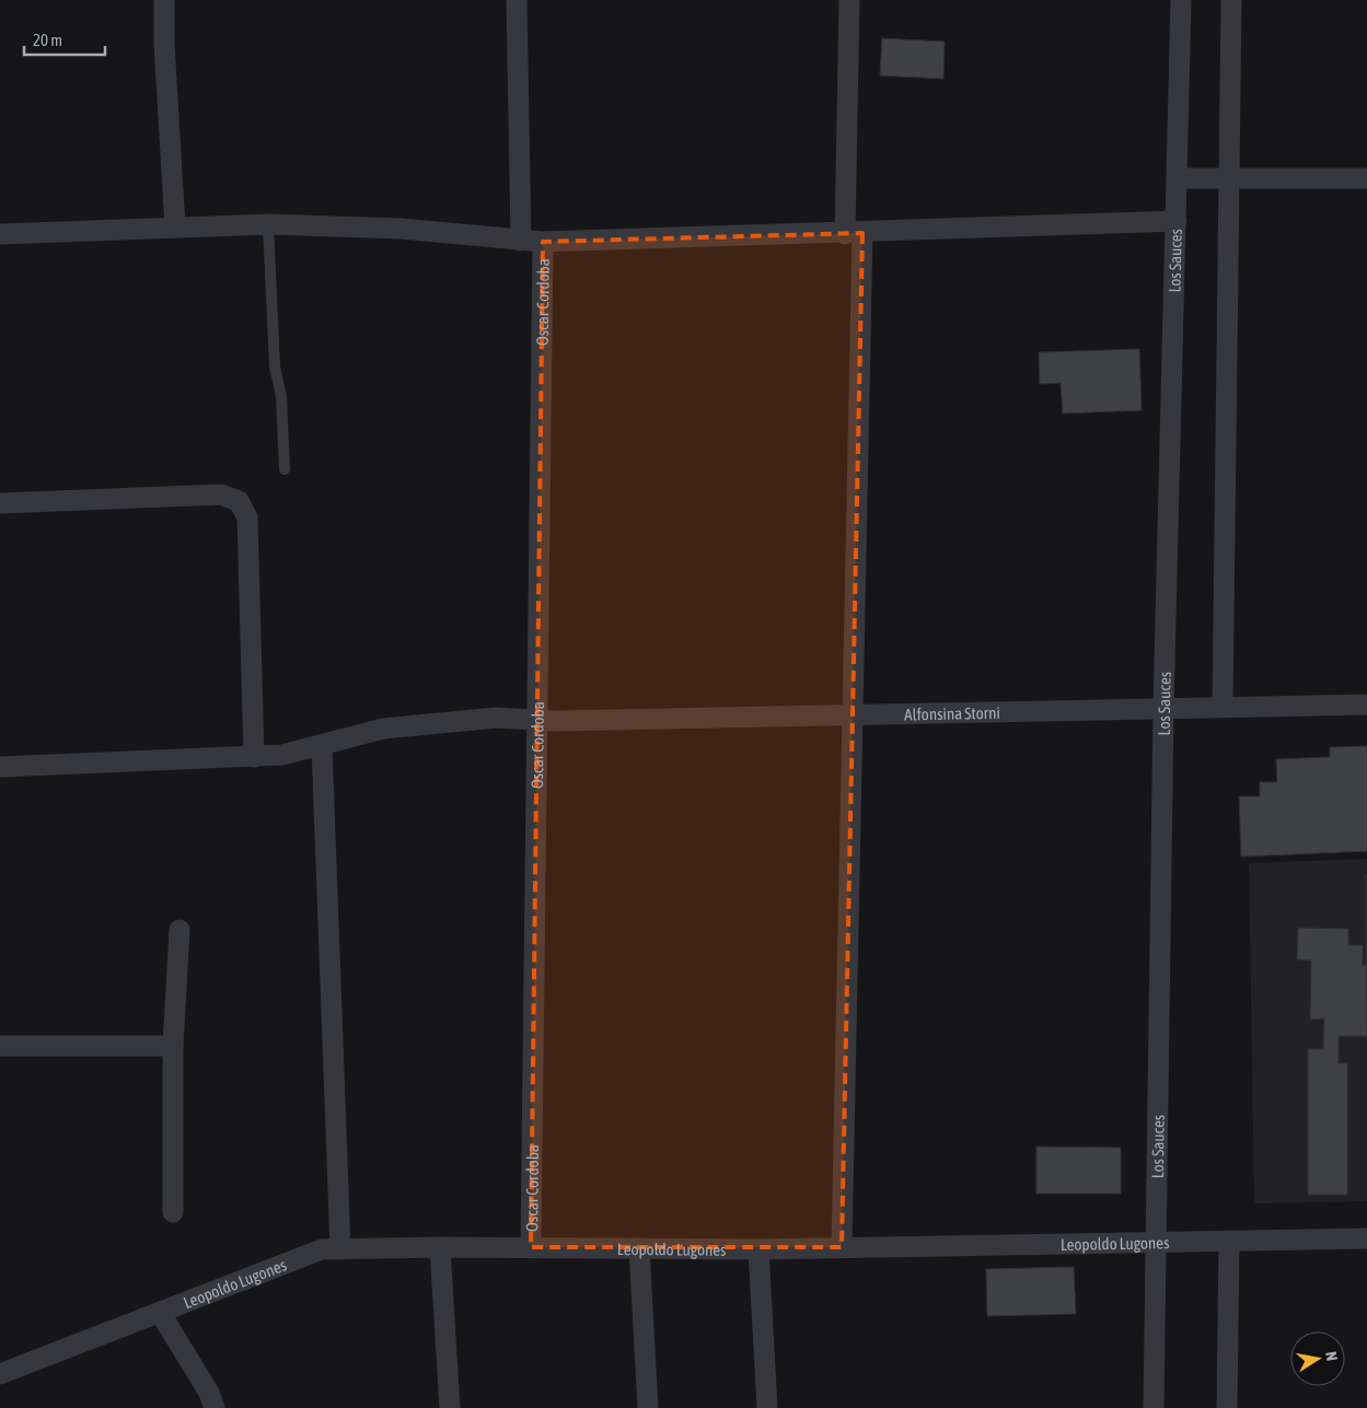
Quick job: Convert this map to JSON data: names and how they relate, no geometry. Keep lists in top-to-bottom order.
{
  "streets": {
    "street": [
      "Los Sauces",
      "Oscar Cordoba",
      "Alfonsina Storni",
      "Leopoldo Lugones"
    ]
  },
  "crossings": [
    ["Los Sauces", "Alfonsina Storni"],
    ["Los Sauces", "Leopoldo Lugones"],
    ["Oscar Cordoba", "Alfonsina Storni"],
    ["Oscar Cordoba", "Leopoldo Lugones"]
  ],
  "scale_bar": "20 m",
  "north": "right"
}
